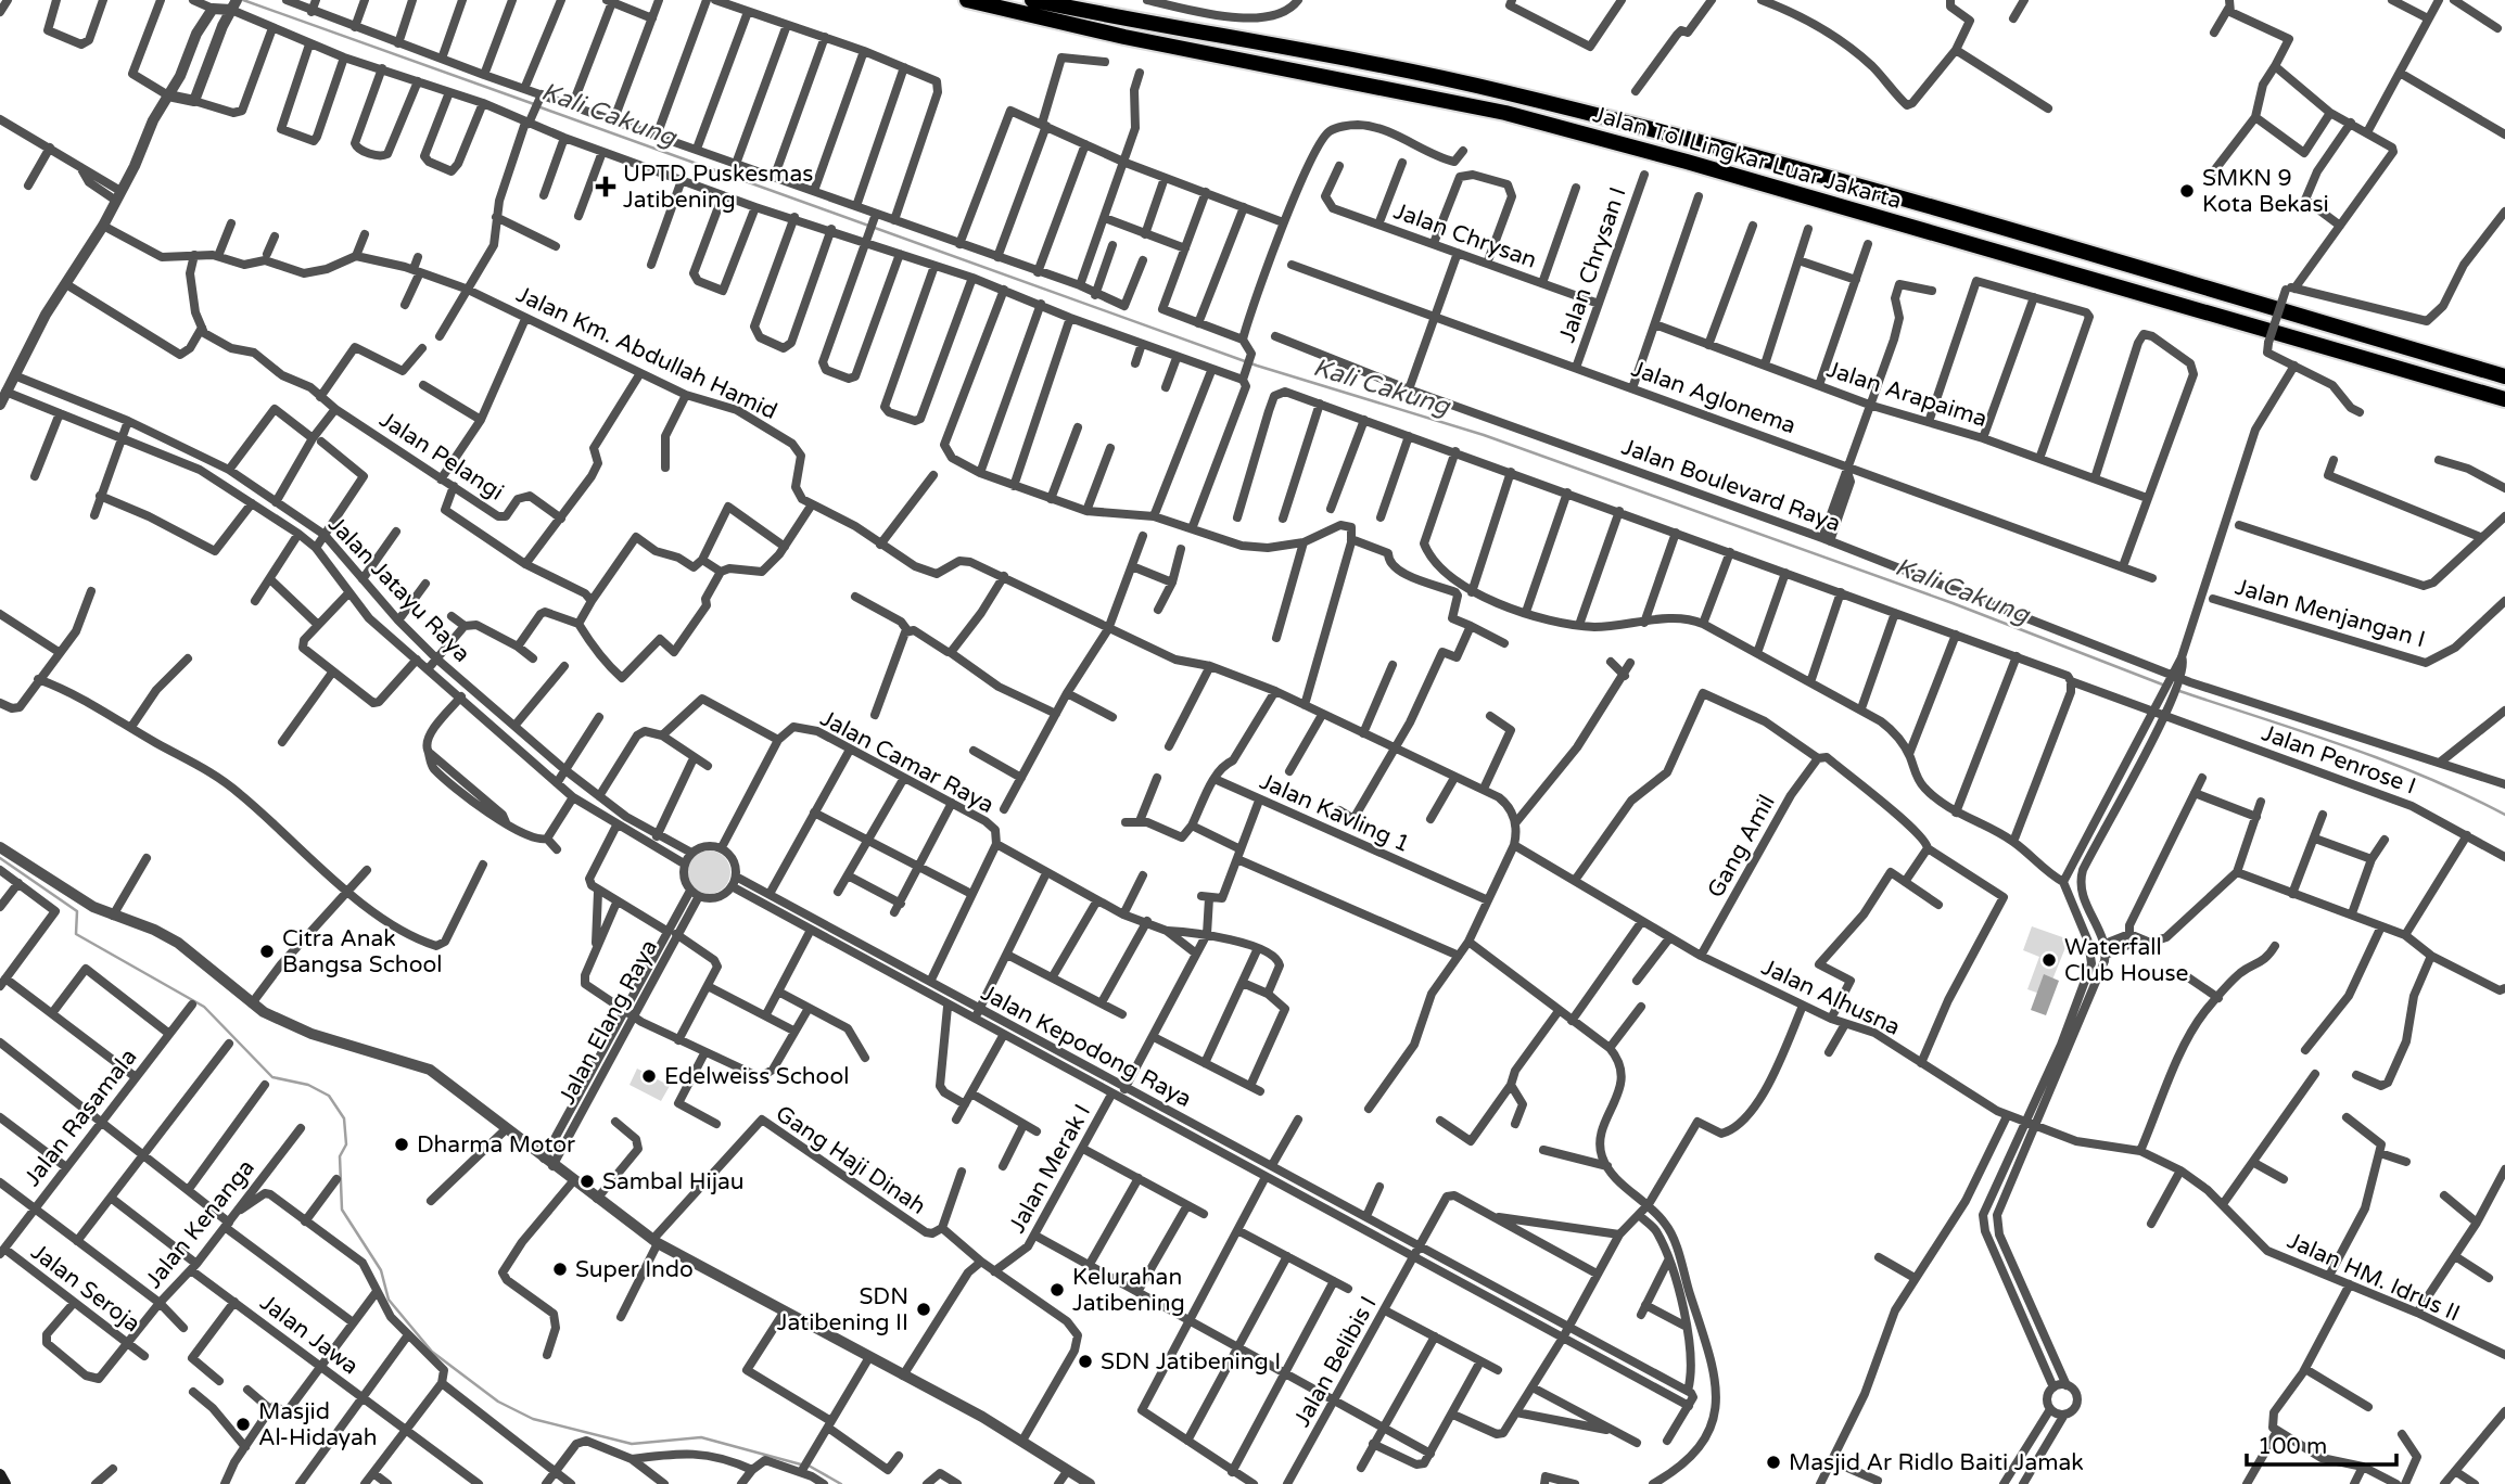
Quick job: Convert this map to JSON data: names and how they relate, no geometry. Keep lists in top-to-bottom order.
{
  "streets": {
    "highway": ["Jalan Tol Lingkar Luar Jakarta"],
    "street": [
      "Jalan Chrysan",
      "Jalan Chrysan I",
      "Jalan Km. Abdullah Hamid",
      "Jalan Arapaima",
      "Jalan Aglonema",
      "Jalan Pelangi",
      "Jalan Boulevard Raya",
      "Jalan Jatayu Raya",
      "Jalan Menjangan I",
      "Jalan Penrose I",
      "Jalan Camar Raya",
      "Jalan Kavling 1",
      "Gang Amil",
      "Jalan Alhusna",
      "Jalan Elang Raya",
      "Jalan Kepodong Raya",
      "Jalan Rasamala",
      "Gang Haji Dinah",
      "Jalan Merak I",
      "Jalan Kenanga",
      "Jalan HM. Idrus II",
      "Jalan Seroja",
      "Jalan Jawa",
      "Jalan Belibis I"
    ]
  },
  "crossings": [
    ["Jalan Chrysan", "Jalan Chrysan I"],
    ["Jalan Chrysan I", "Jalan Aglonema"],
    ["Jalan Jatayu Raya", "Jalan Elang Raya"],
    ["Jalan Jatayu Raya", "Jalan Kepodong Raya"],
    ["Gang Amil", "Jalan Alhusna"],
    ["Jalan Alhusna", "Jalan HM. Idrus II"],
    ["Jalan Elang Raya", "Jalan Kepodong Raya"],
    ["Jalan Kepodong Raya", "Jalan Merak I"],
    ["Jalan Kepodong Raya", "Jalan Belibis I"],
    ["Jalan Rasamala", "Jalan Seroja"],
    ["Jalan Kenanga", "Jalan Seroja"],
    ["Jalan Kenanga", "Jalan Jawa"]
  ],
  "water": ["Kali Cakung"],
  "places": {
    "health": ["UPTD Puskesmas Jatibening"],
    "other": [
      "SMKN 9 Kota Bekasi",
      "Citra Anak Bangsa School",
      "Waterfall Club House",
      "Edelweiss School",
      "Dharma Motor",
      "Sambal Hijau",
      "Super Indo",
      "Kelurahan Jatibening",
      "SDN Jatibening II",
      "SDN Jatibening I",
      "Masjid Al-Hidayah",
      "Masjid Ar Ridlo Baiti Jamak"
    ]
  },
  "scale_bar": "100 m"
}
